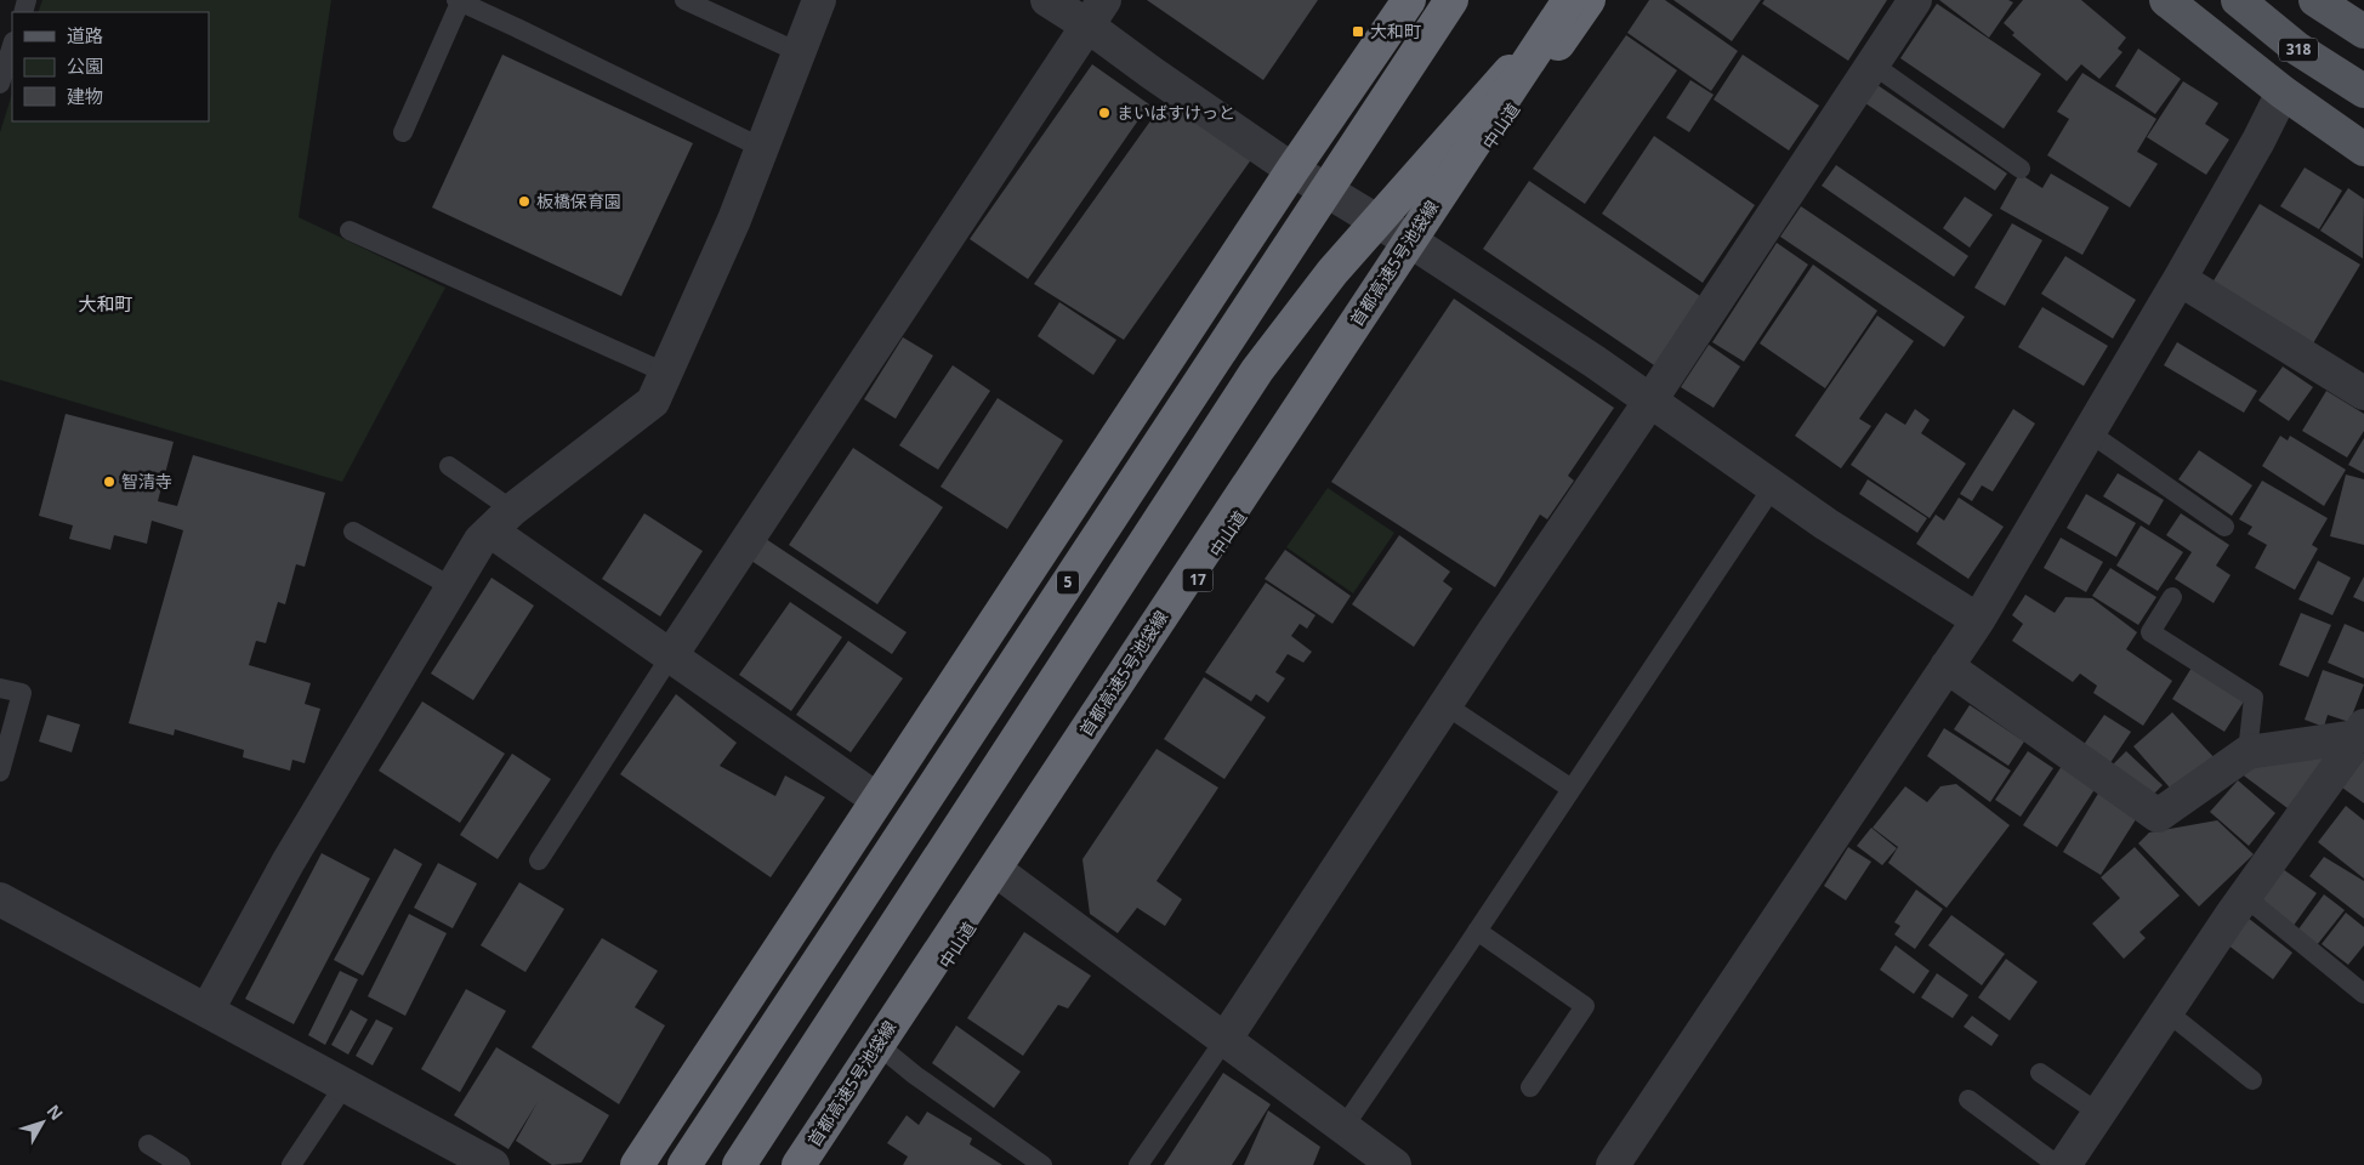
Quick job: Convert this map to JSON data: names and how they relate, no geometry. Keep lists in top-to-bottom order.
{
  "streets": {
    "highway": [
      "中山道",
      "首都高速5号池袋線",
      "17",
      "5"
    ],
    "main road": ["318"]
  },
  "districts": ["大和町"],
  "places": {
    "transit": ["大和町"],
    "other": ["まいばすけっと", "板橋保育園", "智清寺"]
  },
  "legend": ["道路", "公園", "建物"],
  "north": "top right"
}
